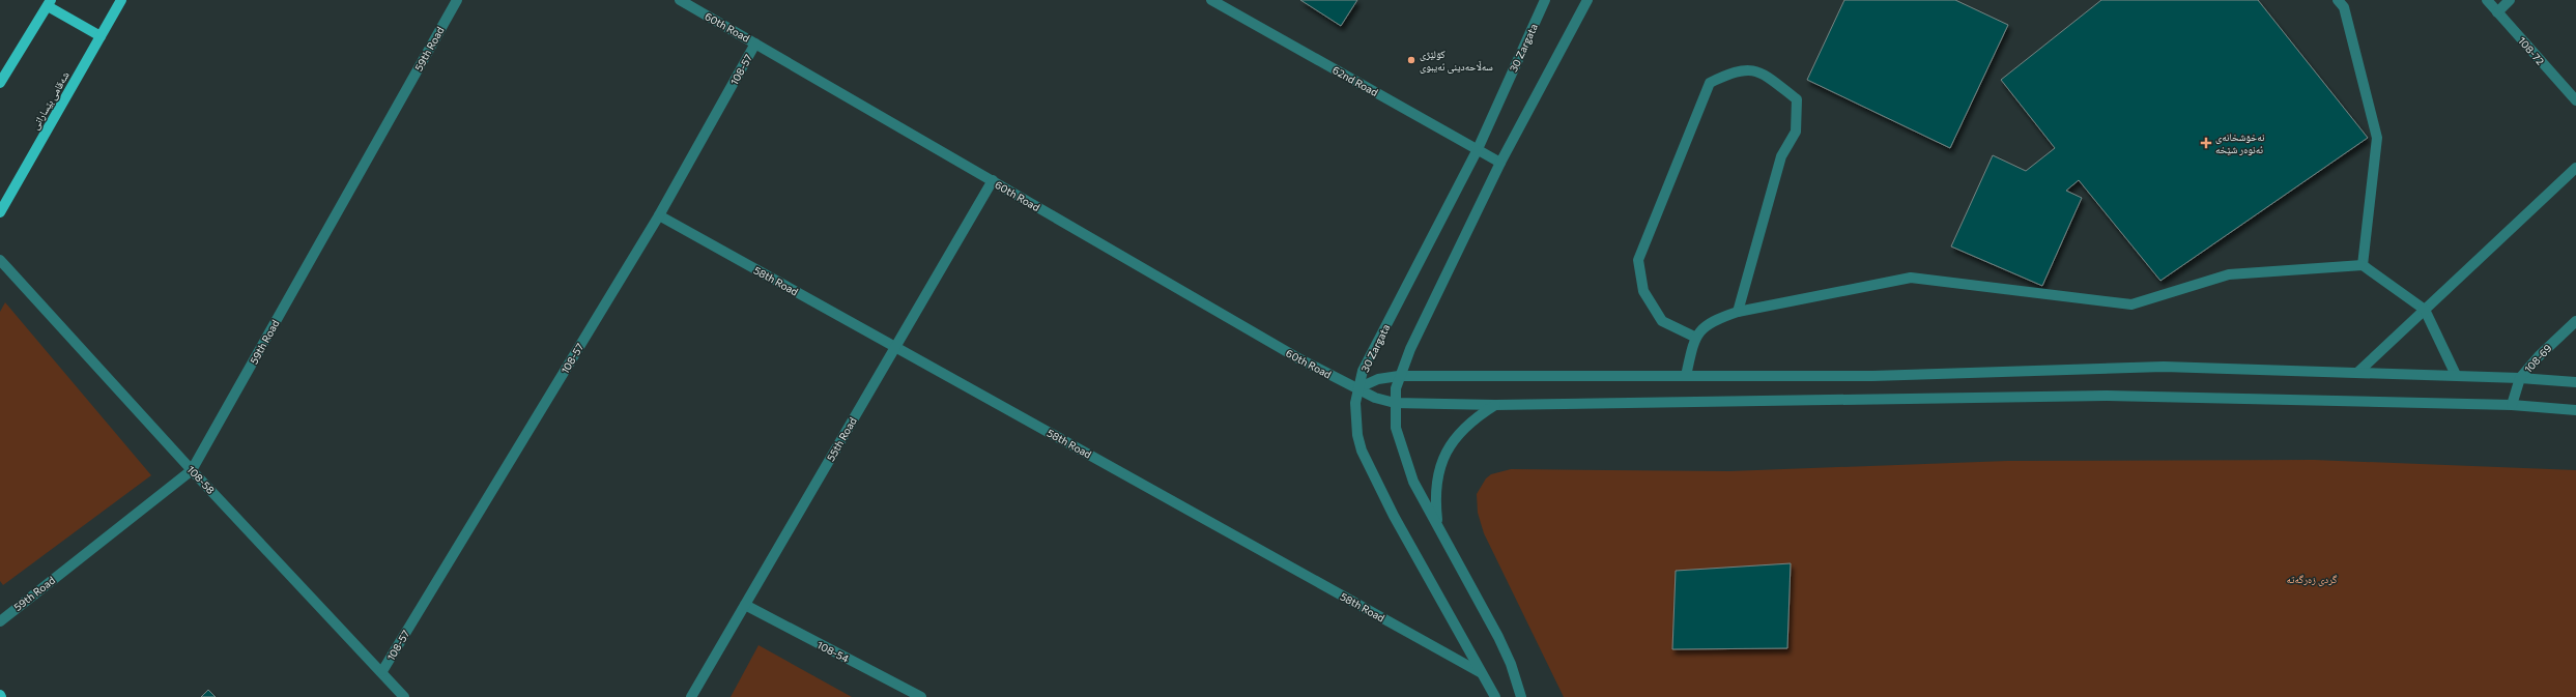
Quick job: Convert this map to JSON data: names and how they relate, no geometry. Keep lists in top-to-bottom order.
{
  "streets": {
    "main road": ["شەقامی بێسارانی"],
    "street": [
      "60th Road",
      "30 Zargata",
      "59th Road",
      "108-72",
      "108-57",
      "62nd Road",
      "58th Road",
      "108-69",
      "55th Road",
      "108-58",
      "108-54"
    ]
  },
  "crossings": [
    ["60th Road", "30 Zargata"],
    ["60th Road", "108-57"],
    ["60th Road", "108-69"],
    ["60th Road", "55th Road"],
    ["30 Zargata", "62nd Road"],
    ["30 Zargata", "58th Road"],
    ["59th Road", "108-58"],
    ["108-57", "58th Road"],
    ["108-57", "108-58"],
    ["58th Road", "55th Road"],
    ["55th Road", "108-54"]
  ],
  "parks": ["گردی زەرگەتە"],
  "places": {
    "other": ["کۆلێژی سەڵاحەدینی ئەیبوی"],
    "health": ["نەخۆشخانەی ئەنوەر شێخە"]
  }
}
